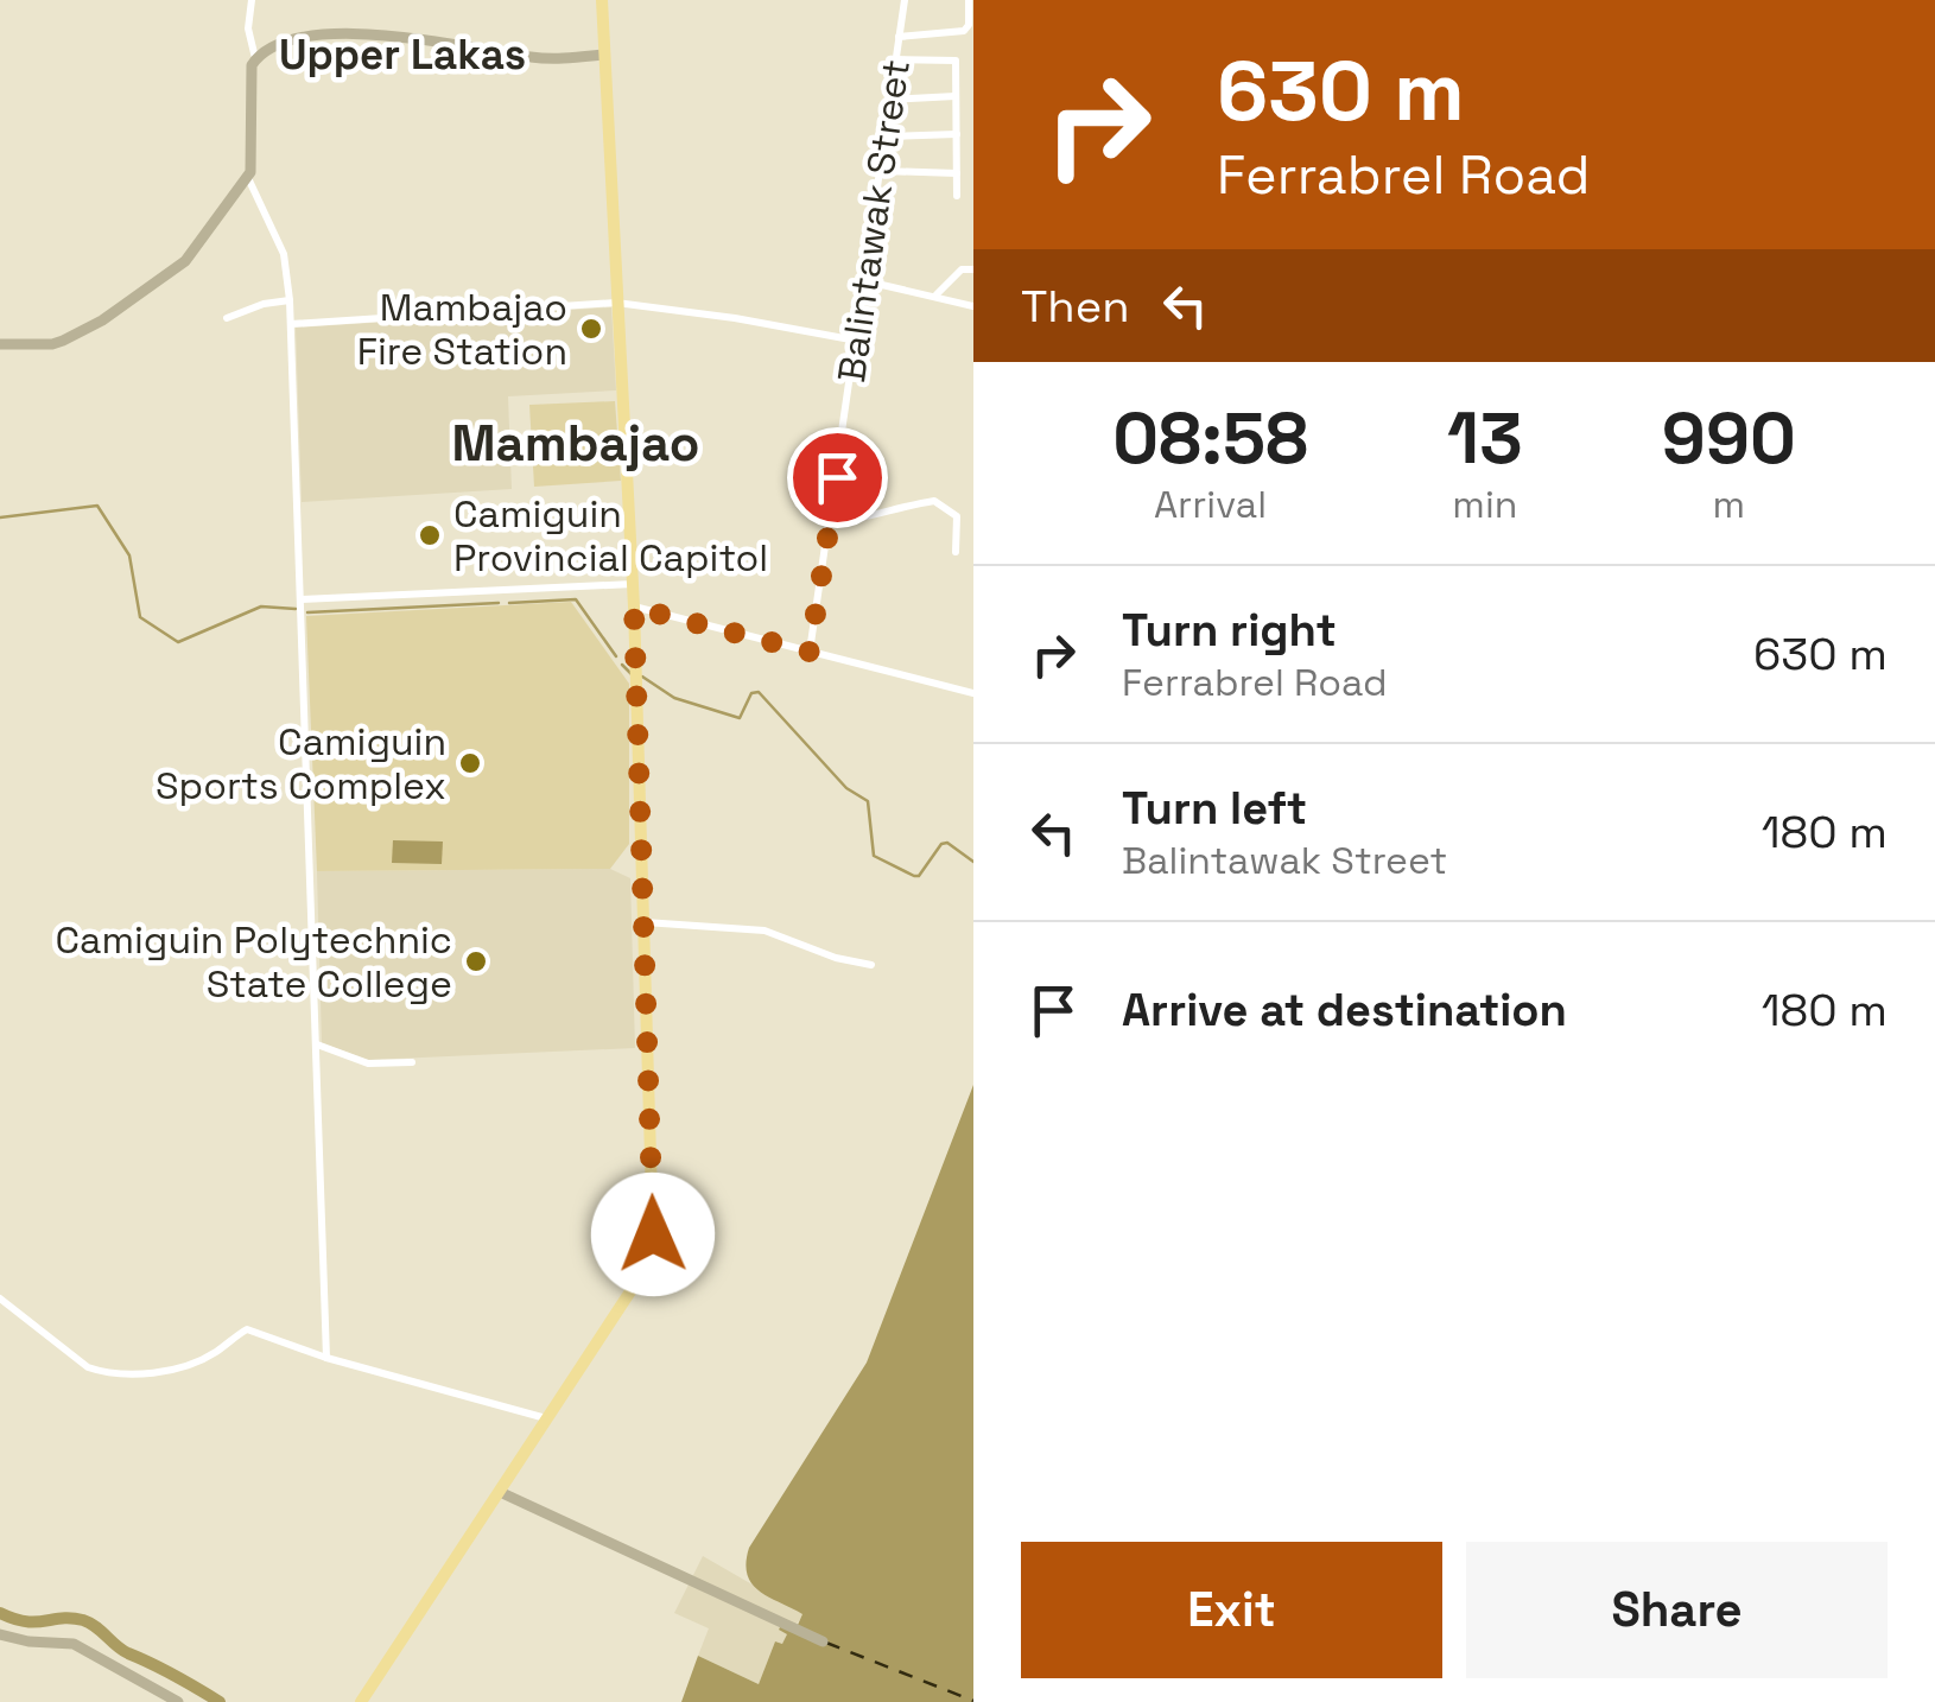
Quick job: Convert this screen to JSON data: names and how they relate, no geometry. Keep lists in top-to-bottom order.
{
  "streets": {
    "street": ["Balintawak Street"]
  },
  "districts": ["Upper Lakas", "Mambajao"],
  "places": [
    "Mambajao Fire Station",
    "Camiguin Provincial Capitol",
    "Camiguin Sports Complex",
    "Camiguin Polytechnic State College"
  ],
  "page": {
    "turn": ["630 m", "Ferrabrel Road"],
    "then": "Then",
    "eta": [
      "08:58",
      "Arrival",
      "13",
      "min",
      "990",
      "m"
    ],
    "list": [
      {
        "name": "Turn right",
        "note": "Ferrabrel Road",
        "value": "630 m"
      },
      {
        "name": "Turn left",
        "note": "Balintawak Street",
        "value": "180 m"
      },
      {
        "name": "Arrive at destination",
        "value": "180 m"
      }
    ],
    "buttons": ["Exit", "Share"]
  }
}
